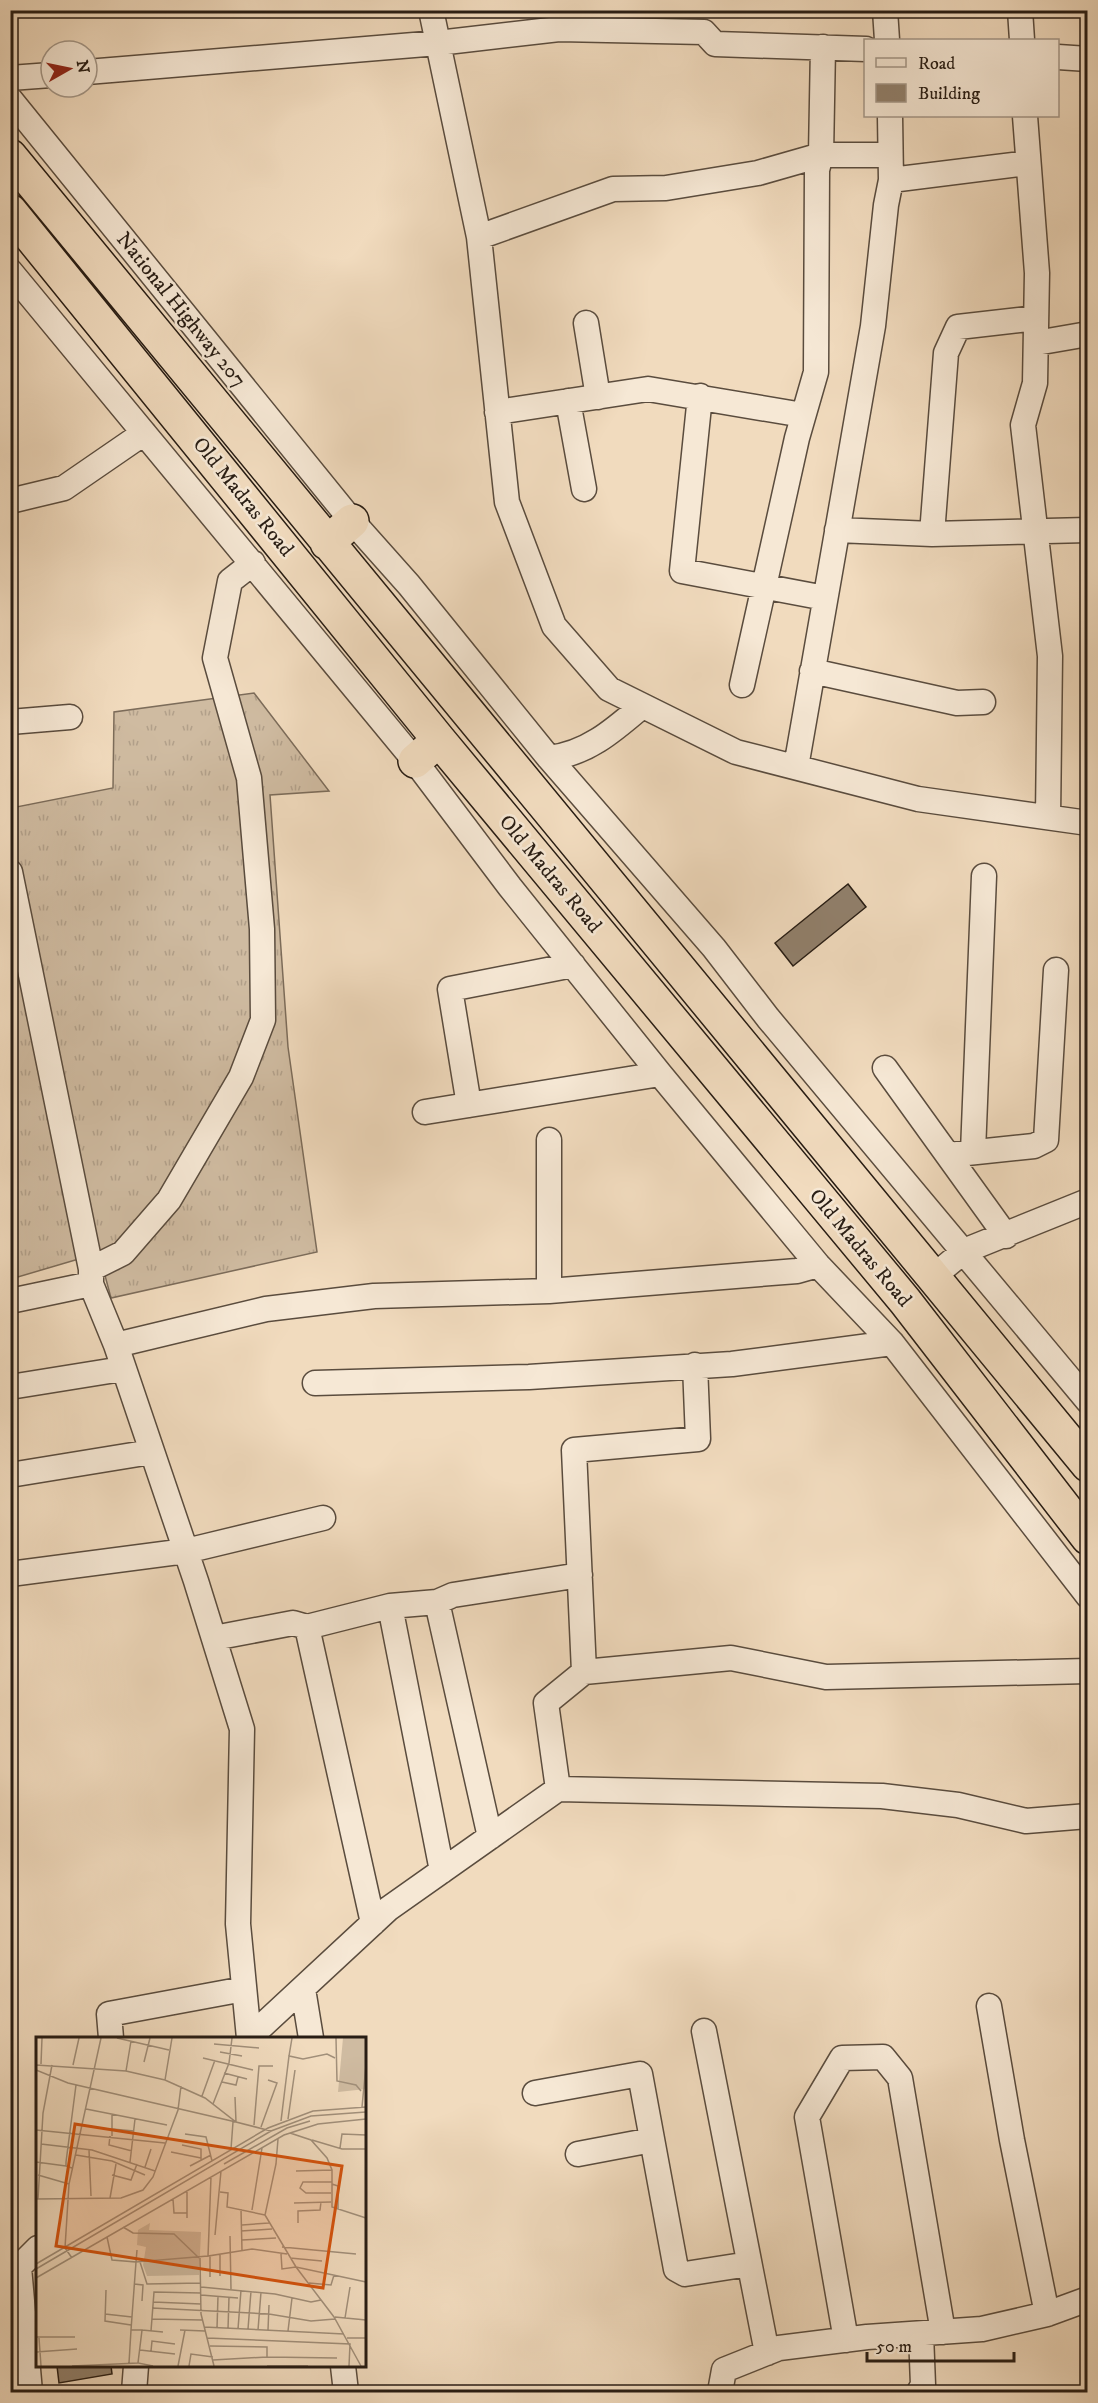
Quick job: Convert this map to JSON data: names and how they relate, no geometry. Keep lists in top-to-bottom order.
{
  "streets": {
    "highway": ["Old Madras Road"],
    "street": ["National Highway 207"]
  },
  "legend": ["Road", "Building"],
  "scale_bar": "50 m",
  "north": "right"
}
